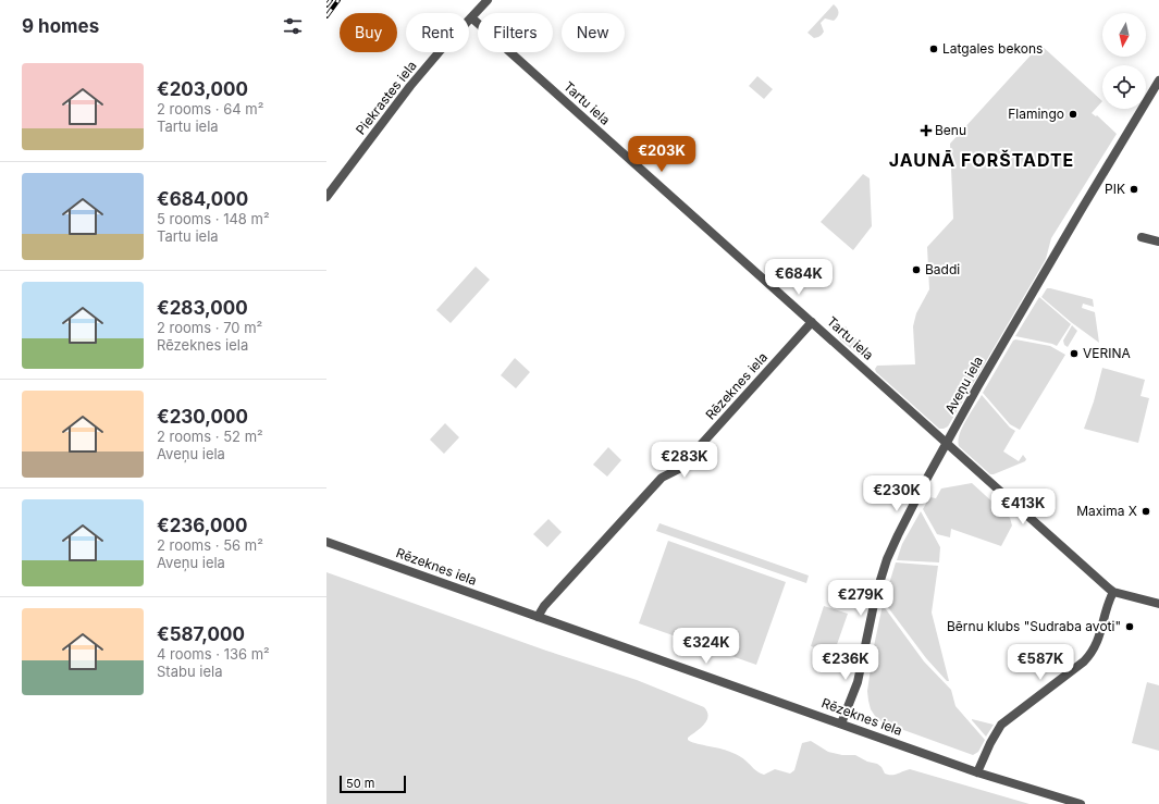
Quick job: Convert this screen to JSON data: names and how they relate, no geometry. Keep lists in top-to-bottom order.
{
  "streets": {
    "street": [
      "Piekrastes iela",
      "Tartu iela",
      "Aveņu iela",
      "Rēzeknes iela"
    ]
  },
  "crossings": [
    ["Piekrastes iela", "Tartu iela"],
    ["Tartu iela", "Aveņu iela"],
    ["Tartu iela", "Rēzeknes iela"],
    ["Aveņu iela", "Rēzeknes iela"]
  ],
  "districts": ["JAUNĀ FORŠTADTE"],
  "places": {
    "other": [
      "Latgales bekons",
      "Flamingo",
      "PIK",
      "Baddi",
      "VERINA",
      "Maxima X",
      "Bērnu klubs \"Sudraba avoti\""
    ],
    "health": ["Benu"]
  },
  "scale_bar": "50 m",
  "north": "bottom",
  "page": {
    "heading": "9 homes",
    "chip": [
      "Buy",
      "Rent",
      "Filters",
      "New"
    ],
    "list": [
      {
        "name": "€203,000",
        "note": "2 rooms · 64 m² · Tartu iela"
      },
      {
        "name": "€684,000",
        "note": "5 rooms · 148 m² · Tartu iela"
      },
      {
        "name": "€283,000",
        "note": "2 rooms · 70 m² · Rēzeknes iela"
      },
      {
        "name": "€230,000",
        "note": "2 rooms · 52 m² · Aveņu iela"
      },
      {
        "name": "€236,000",
        "note": "2 rooms · 56 m² · Aveņu iela"
      },
      {
        "name": "€587,000",
        "note": "4 rooms · 136 m² · Stabu iela"
      }
    ],
    "price": [
      "€203K",
      "€684K",
      "€283K",
      "€230K",
      "€413K",
      "€279K",
      "€324K",
      "€236K",
      "€587K"
    ],
    "scale": "50 m"
  }
}
